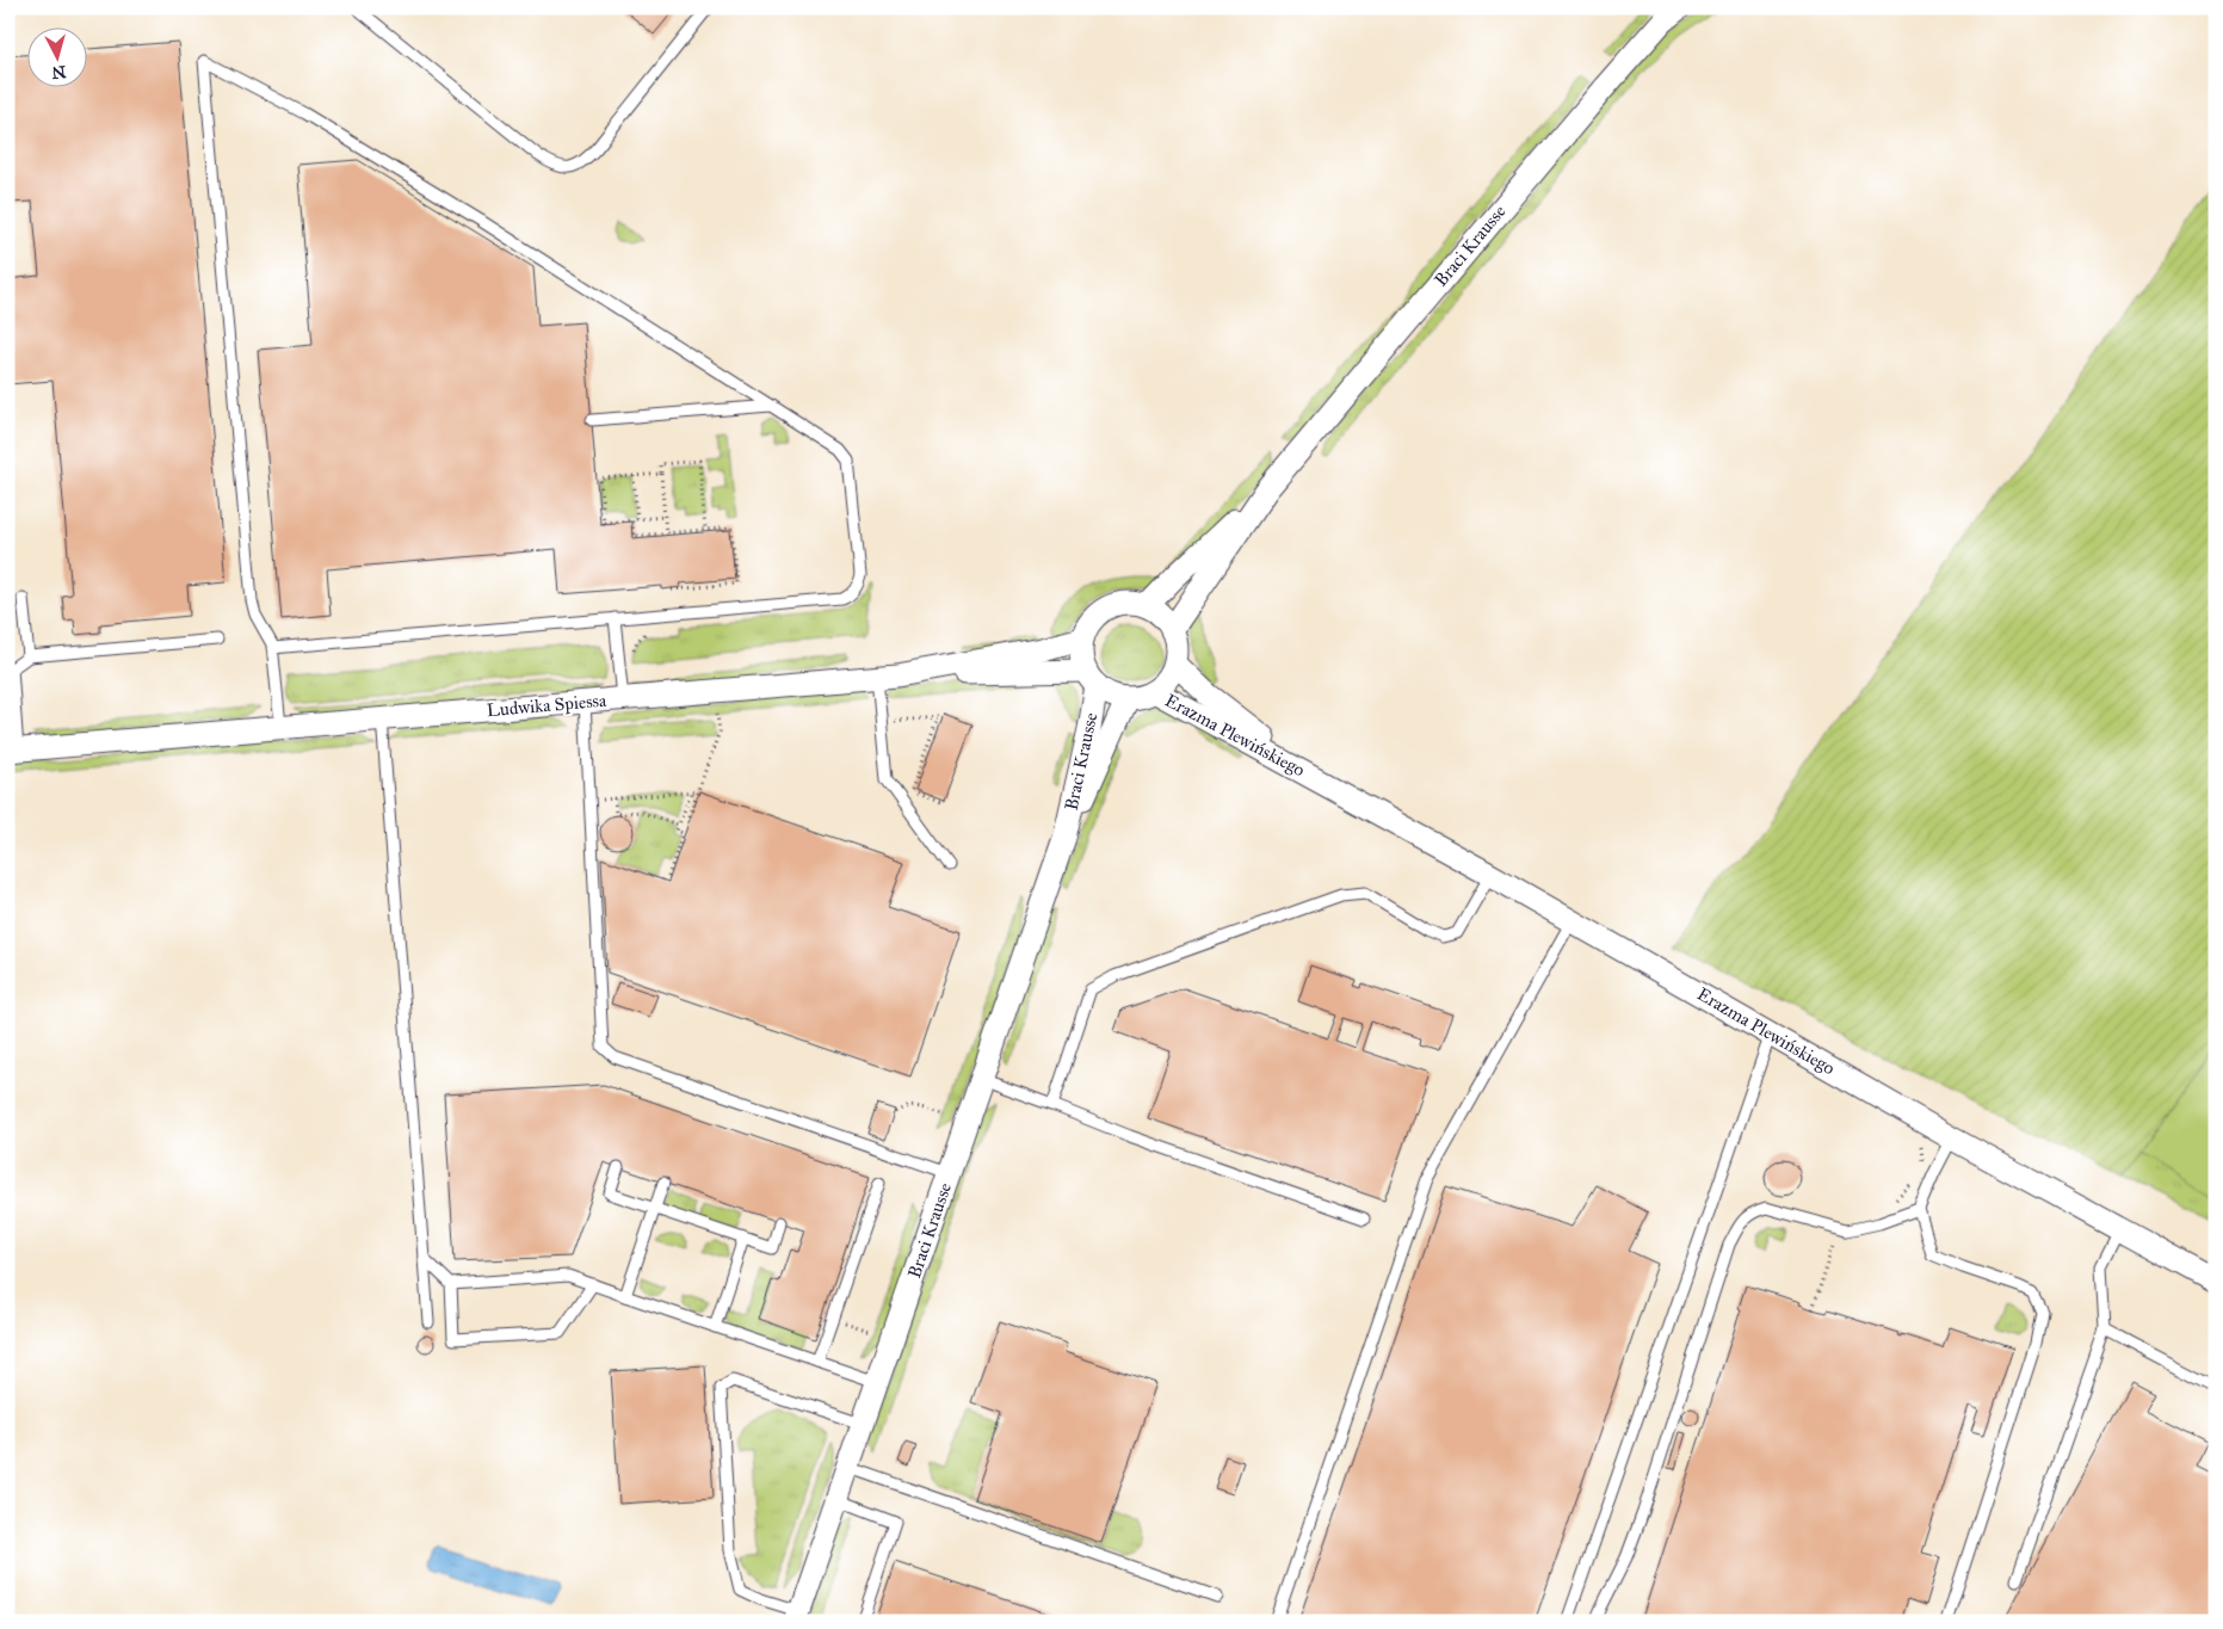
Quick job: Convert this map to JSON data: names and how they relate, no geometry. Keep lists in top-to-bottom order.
{
  "streets": {
    "street": ["Braci Krausse", "Ludwika Spiessa", "Erazma Plewińskiego"]
  },
  "crossings": [
    ["Braci Krausse", "Ludwika Spiessa"],
    ["Braci Krausse", "Erazma Plewińskiego"],
    ["Ludwika Spiessa", "Erazma Plewińskiego"]
  ],
  "north": "bottom"
}
